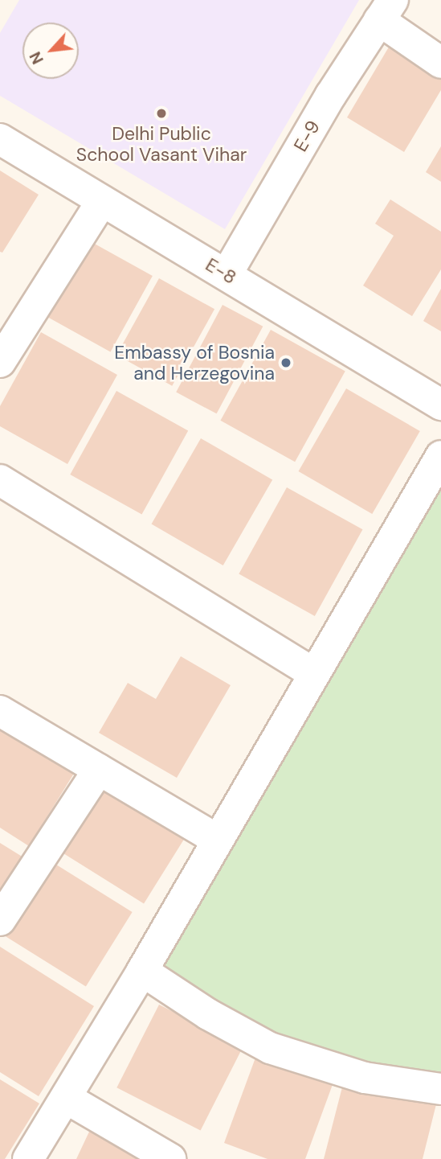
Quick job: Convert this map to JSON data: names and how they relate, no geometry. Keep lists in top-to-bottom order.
{
  "streets": {
    "street": ["E-9", "E-8"]
  },
  "crossings": [
    ["E-9", "E-8"]
  ],
  "places": ["Delhi Public School Vasant Vihar", "Embassy of Bosnia and Herzegovina"],
  "north": "bottom left"
}
